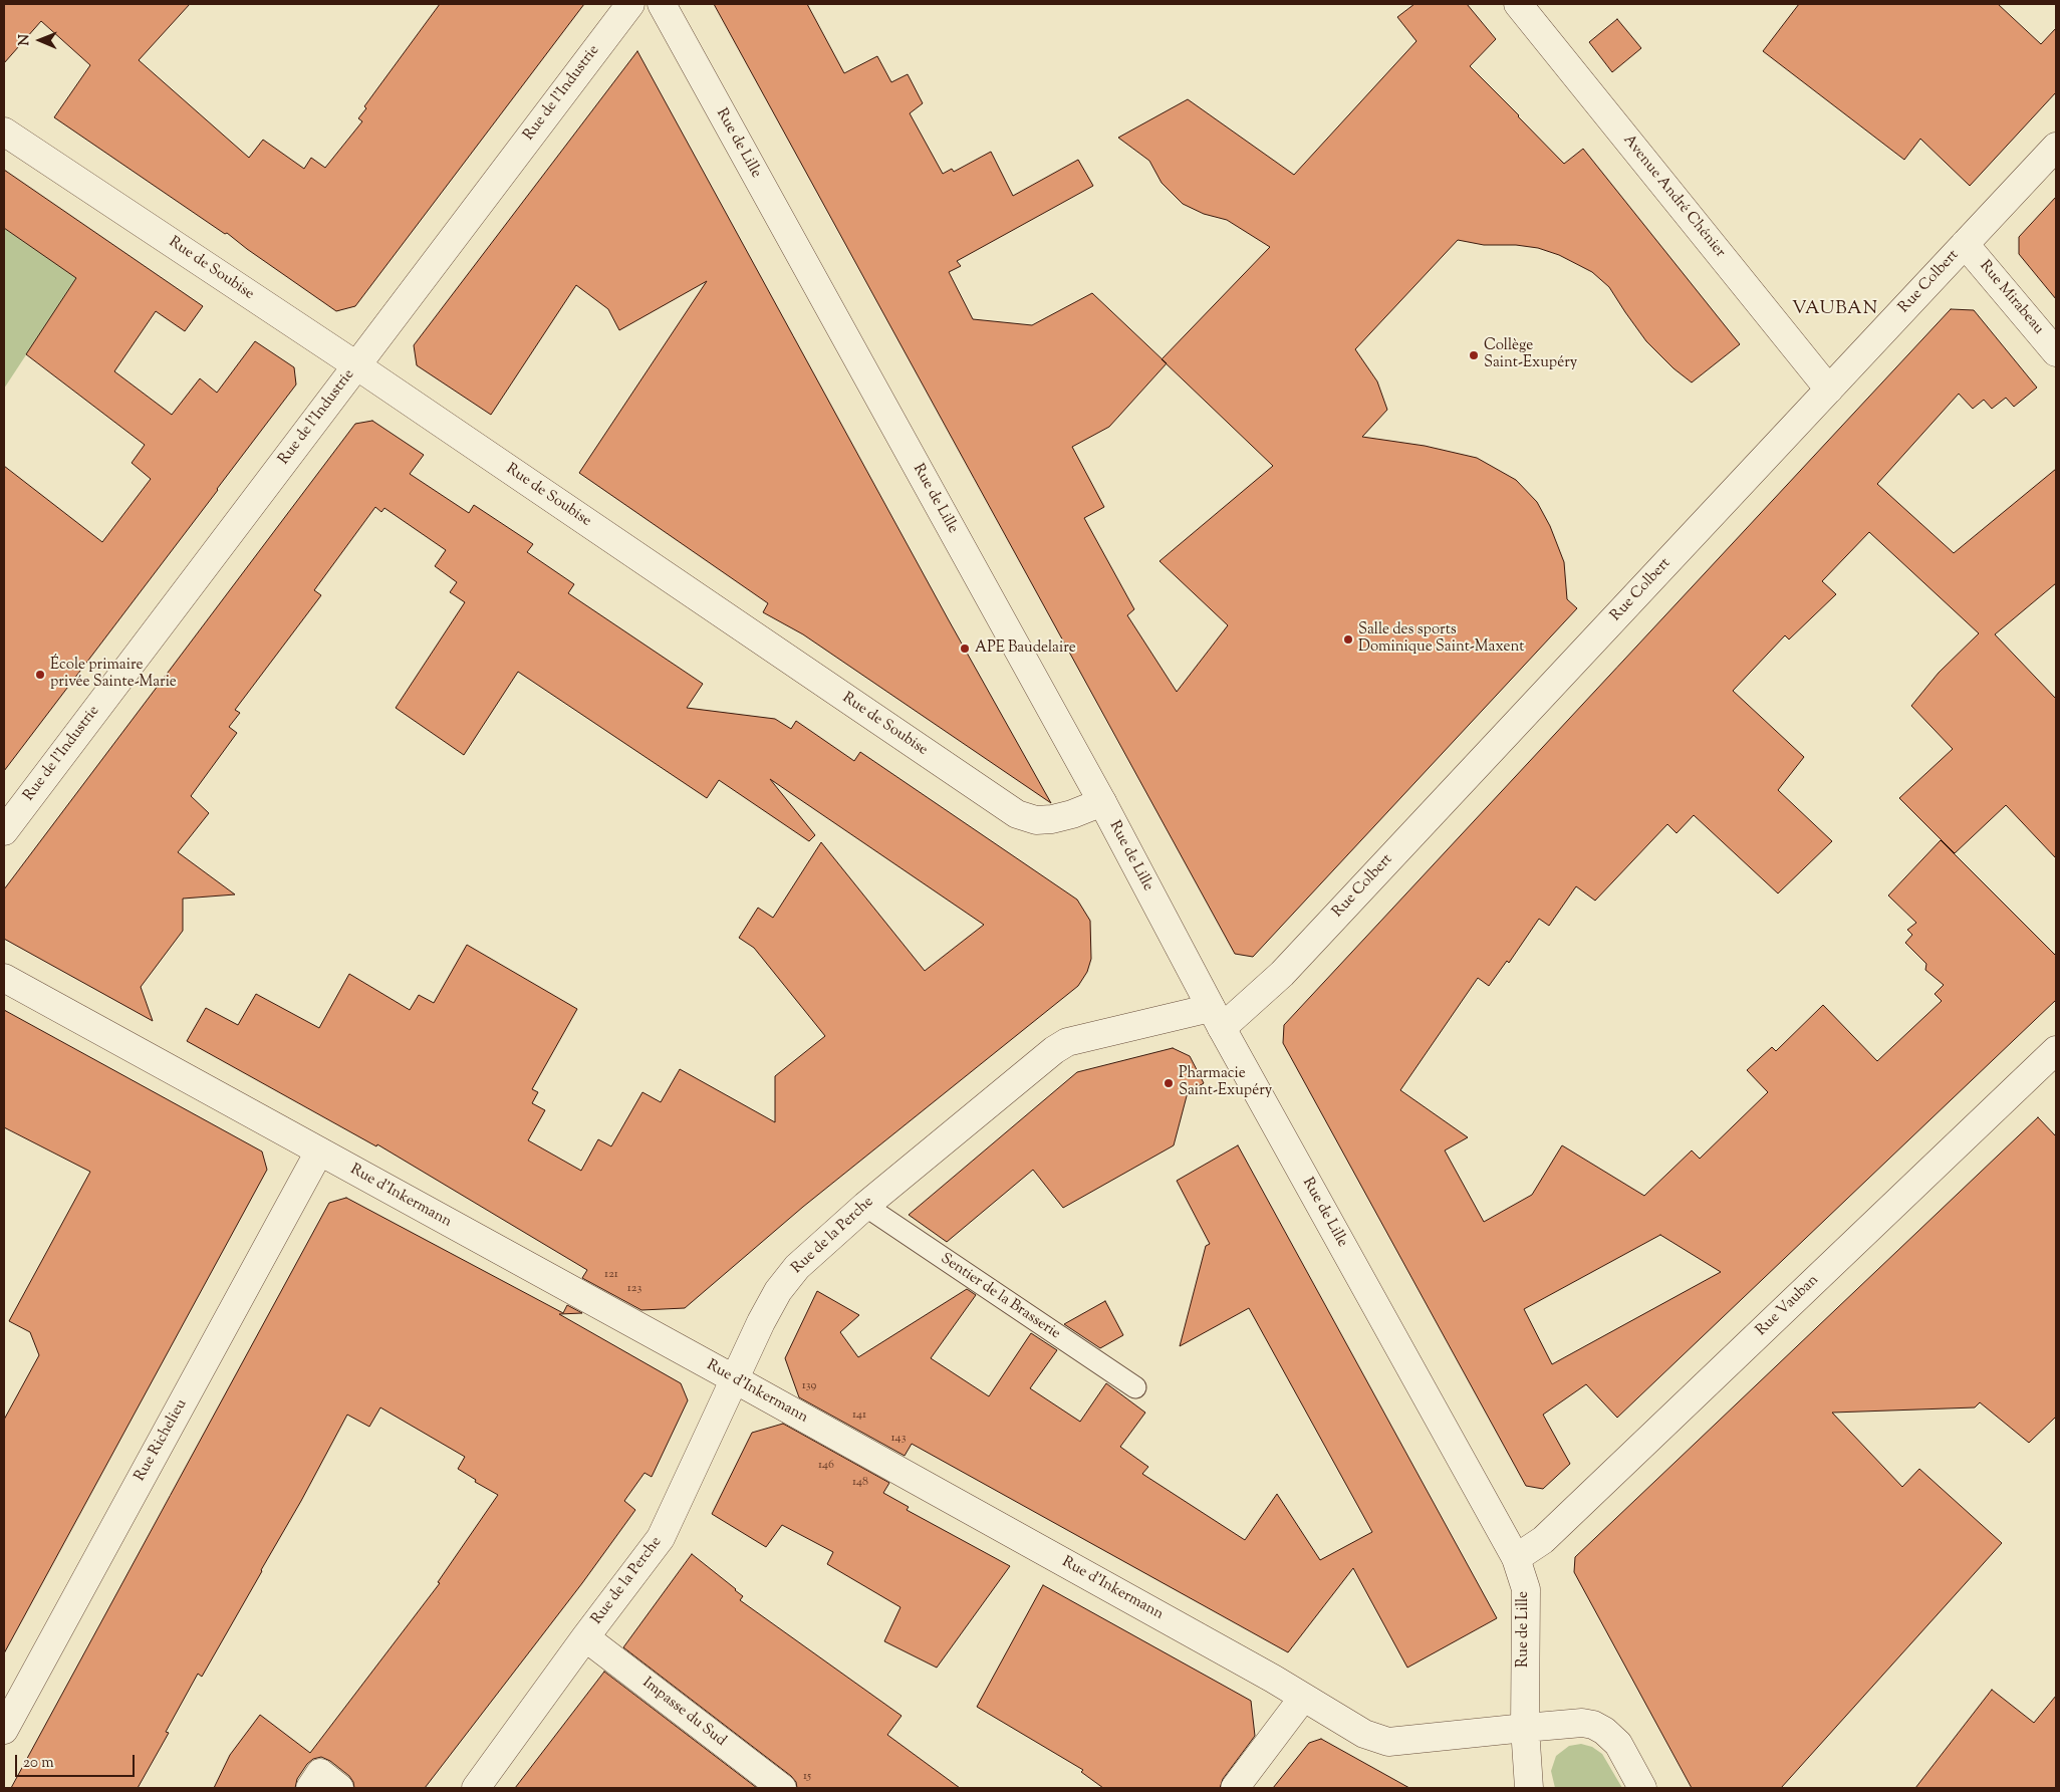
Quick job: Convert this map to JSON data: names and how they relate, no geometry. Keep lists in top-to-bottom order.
{
  "streets": {
    "street": [
      "Rue de l'Industrie",
      "Rue de Lille",
      "Avenue André Chénier",
      "Rue de Soubise",
      "Rue Colbert",
      "Rue Mirabeau",
      "Rue d'Inkermann",
      "Rue de la Perche",
      "Rue Vauban",
      "Rue Richelieu",
      "Impasse du Sud"
    ],
    "lane": ["Sentier de la Brasserie"]
  },
  "crossings": [
    ["Rue de l'Industrie", "Rue de Soubise"],
    ["Rue de Lille", "Rue de Soubise"],
    ["Rue de Lille", "Rue Colbert"],
    ["Rue de Lille", "Rue d'Inkermann"],
    ["Rue de Lille", "Rue de la Perche"],
    ["Rue de Lille", "Rue Vauban"],
    ["Avenue André Chénier", "Rue Colbert"],
    ["Rue Colbert", "Rue Mirabeau"],
    ["Rue Colbert", "Rue de la Perche"],
    ["Rue d'Inkermann", "Rue de la Perche"],
    ["Rue d'Inkermann", "Rue Richelieu"],
    ["Rue de la Perche", "Sentier de la Brasserie"],
    ["Rue de la Perche", "Impasse du Sud"]
  ],
  "districts": ["VAUBAN"],
  "places": [
    "Collège Saint-Exupéry",
    "Salle des sports Dominique Saint-Maxent",
    "APE Baudelaire",
    "École primaire privée Sainte-Marie",
    "Pharmacie Saint-Exupéry"
  ],
  "house_numbers": [
    "121",
    "123",
    "139",
    "141",
    "143",
    "146",
    "148",
    "15"
  ],
  "scale_bar": "20 m",
  "north": "left"
}
